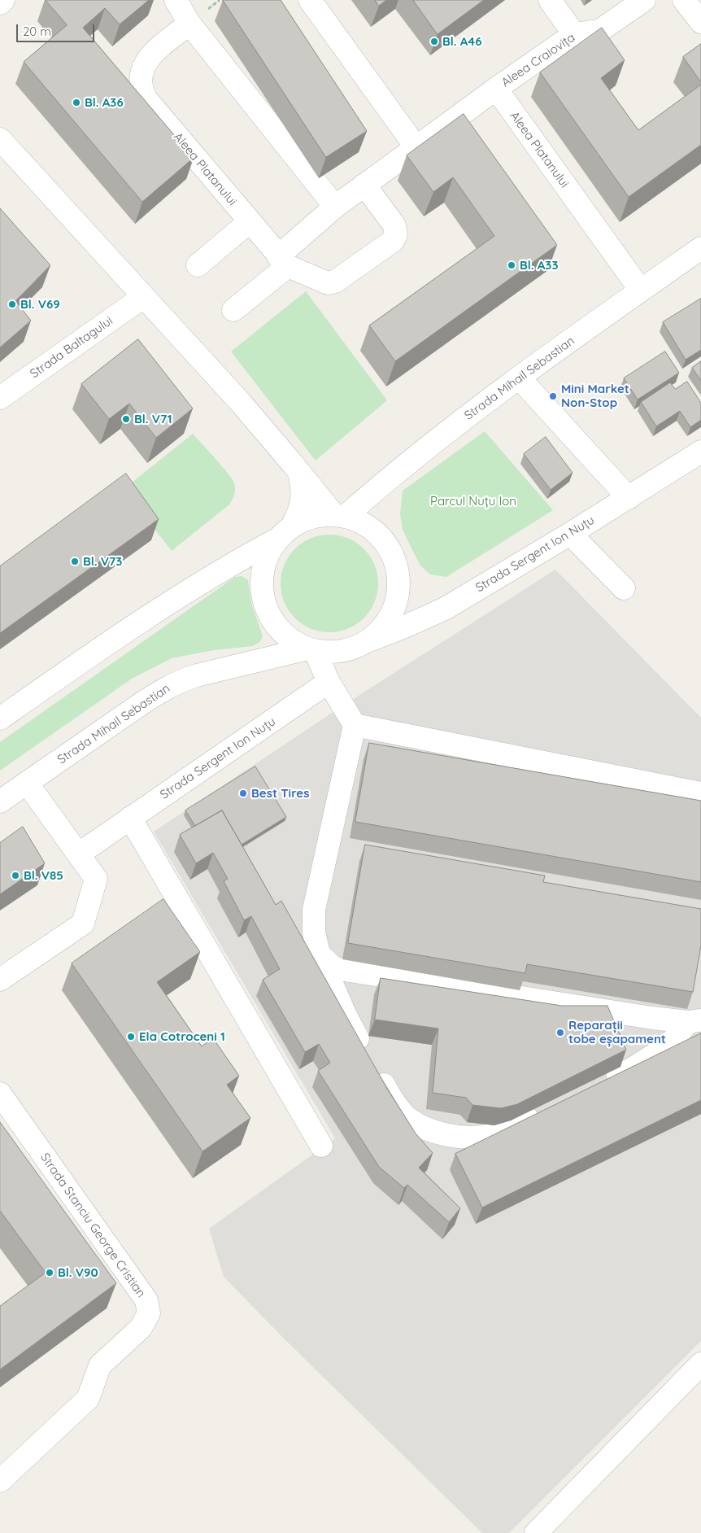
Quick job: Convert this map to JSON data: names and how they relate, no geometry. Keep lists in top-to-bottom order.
{
  "streets": {
    "street": [
      "Aleea Craiovița",
      "Aleea Platanului",
      "Strada Baltagului",
      "Strada Mihail Sebastian",
      "Strada Sergent Ion Nuțu",
      "Strada Stanciu George Cristian"
    ]
  },
  "crossings": [
    ["Aleea Craiovița", "Aleea Platanului"],
    ["Aleea Platanului", "Strada Mihail Sebastian"],
    ["Strada Mihail Sebastian", "Strada Sergent Ion Nuțu"]
  ],
  "parks": ["Parcul Nuțu Ion"],
  "places": [
    "Bl. A46",
    "Bl. A36",
    "Bl. A33",
    "Bl. V69",
    "Mini Market Non-Stop",
    "Bl. V71",
    "Bl. V73",
    "Best Tires",
    "Bl. V85",
    "Reparații tobe eșapament",
    "Ela Cotroceni 1",
    "Bl. V90"
  ],
  "scale_bar": "20 m"
}
